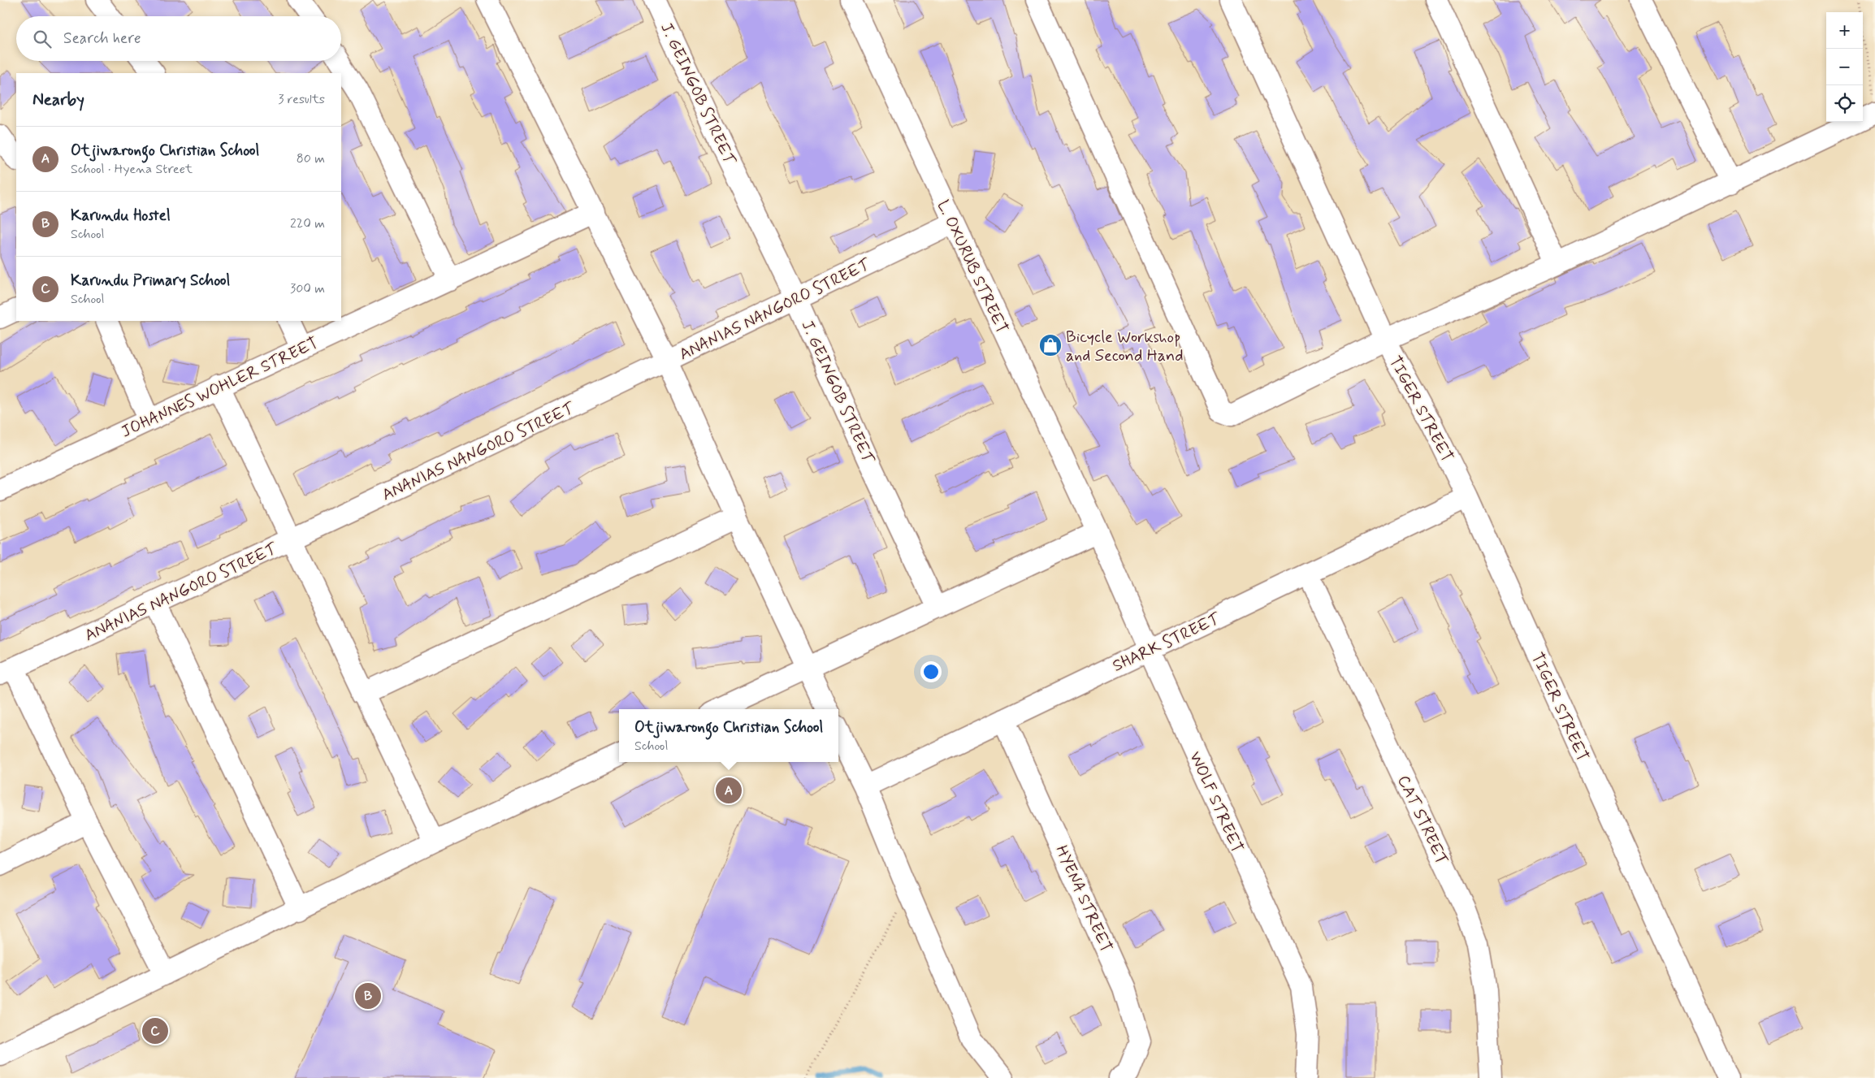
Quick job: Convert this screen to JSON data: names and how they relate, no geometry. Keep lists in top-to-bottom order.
{
  "streets": {
    "street": [
      "J. GEINGOB STREET",
      "L. OXURUB STREET",
      "ANANIAS NANGORO STREET",
      "JOHANNES WOHLER STREET",
      "TIGER STREET",
      "SHARK STREET",
      "WOLF STREET",
      "CAT STREET",
      "HYENA STREET"
    ]
  },
  "crossings": [
    ["J. GEINGOB STREET", "ANANIAS NANGORO STREET"],
    ["L. OXURUB STREET", "ANANIAS NANGORO STREET"],
    ["L. OXURUB STREET", "WOLF STREET"],
    ["TIGER STREET", "SHARK STREET"],
    ["SHARK STREET", "WOLF STREET"],
    ["SHARK STREET", "CAT STREET"],
    ["SHARK STREET", "HYENA STREET"]
  ],
  "places": {
    "shop": ["Bicycle Workshop and Second Hand"]
  },
  "page": {
    "map_buttons": ["+", "−"],
    "search": "Search here",
    "heading": ["Nearby", "3 results"],
    "list": [
      {
        "mark": "A",
        "name": "Otjiwarongo Christian School",
        "note": "School · Hyena Street",
        "value": "80 m"
      },
      {
        "mark": "B",
        "name": "Karundu Hostel",
        "note": "School",
        "value": "220 m"
      },
      {
        "mark": "C",
        "name": "Karundu Primary School",
        "note": "School",
        "value": "300 m"
      }
    ],
    "popup": ["Otjiwarongo Christian School", "School"],
    "pins": ["A", "B", "C"]
  }
}
